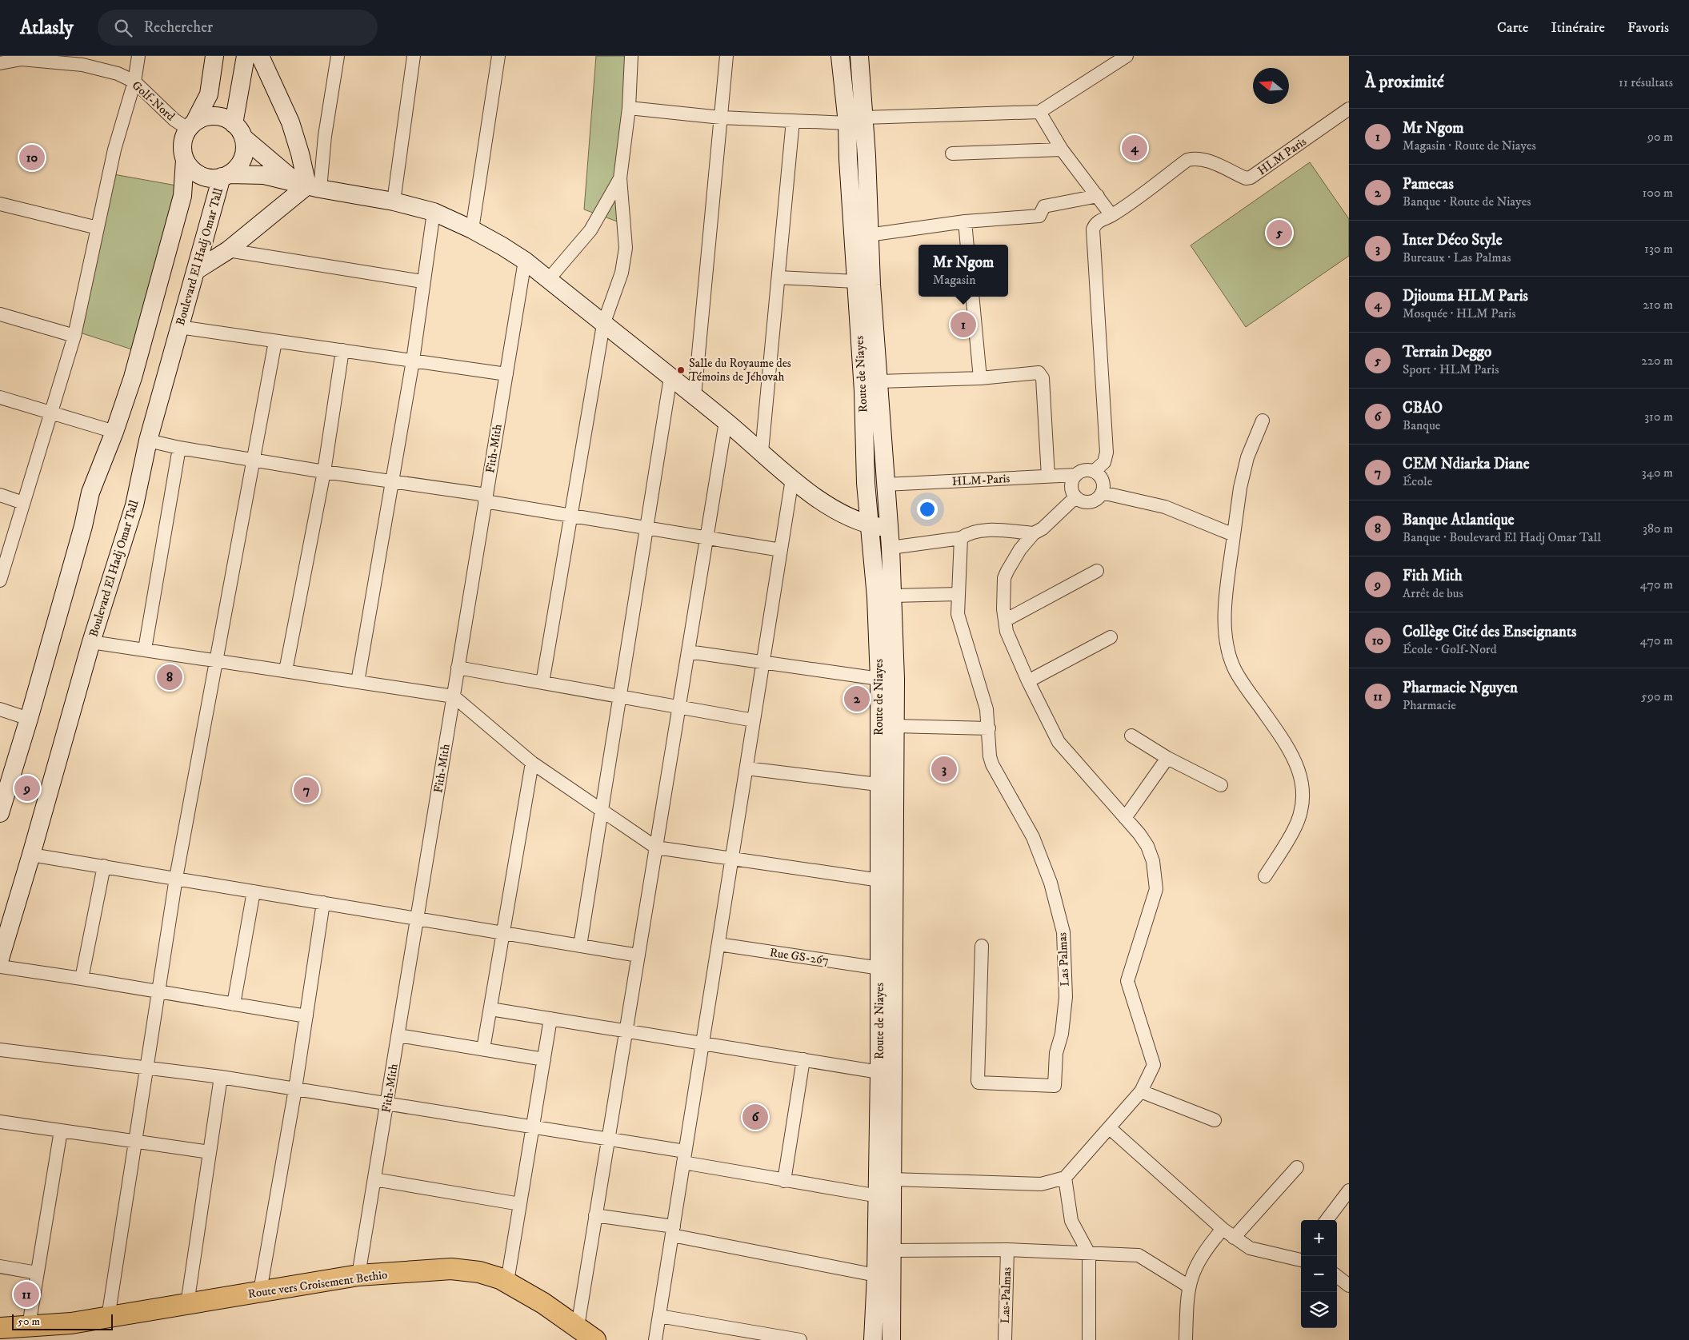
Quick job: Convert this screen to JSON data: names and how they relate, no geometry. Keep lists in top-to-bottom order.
{
  "streets": {
    "main road": ["Boulevard El Hadj Omar Tall", "Route de Niayes", "Route vers Croisement Bethio"],
    "street": [
      "Golf-Nord",
      "HLM Paris",
      "Fith-Mith",
      "HLM-Paris",
      "Rue GS-267",
      "Las Palmas",
      "Las-Palmas"
    ]
  },
  "crossings": [
    ["Golf-Nord", "Boulevard El Hadj Omar Tall"],
    ["Route de Niayes", "HLM-Paris"],
    ["Route de Niayes", "Rue GS-267"],
    ["Fith-Mith", "Route vers Croisement Bethio"]
  ],
  "places": ["Salle du Royaume des Témoins de Jéhovah"],
  "scale_bar": "50 m",
  "north": "left",
  "page": {
    "header": "Atlasly",
    "search": "Rechercher",
    "nav": ["Carte", "Itinéraire", "Favoris"],
    "heading": ["À proximité", "11 résultats"],
    "list": [
      {
        "mark": "1",
        "name": "Mr Ngom",
        "note": "Magasin · Route de Niayes",
        "value": "90 m"
      },
      {
        "mark": "2",
        "name": "Pamecas",
        "note": "Banque · Route de Niayes",
        "value": "100 m"
      },
      {
        "mark": "3",
        "name": "Inter Déco Style",
        "note": "Bureaux · Las Palmas",
        "value": "130 m"
      },
      {
        "mark": "4",
        "name": "Djiouma HLM Paris",
        "note": "Mosquée · HLM Paris",
        "value": "210 m"
      },
      {
        "mark": "5",
        "name": "Terrain Deggo",
        "note": "Sport · HLM Paris",
        "value": "220 m"
      },
      {
        "mark": "6",
        "name": "CBAO",
        "note": "Banque",
        "value": "310 m"
      },
      {
        "mark": "7",
        "name": "CEM Ndiarka Diane",
        "note": "École",
        "value": "340 m"
      },
      {
        "mark": "8",
        "name": "Banque Atlantique",
        "note": "Banque · Boulevard El Hadj Omar Tall",
        "value": "380 m"
      },
      {
        "mark": "9",
        "name": "Fith Mith",
        "note": "Arrêt de bus",
        "value": "470 m"
      },
      {
        "mark": "10",
        "name": "Collège Cité des Enseignants",
        "note": "École · Golf-Nord",
        "value": "470 m"
      },
      {
        "mark": "11",
        "name": "Pharmacie Nguyen",
        "note": "Pharmacie",
        "value": "590 m"
      }
    ],
    "pins": [
      "4",
      "10",
      "5",
      "1",
      "8",
      "2",
      "3",
      "9",
      "7",
      "6",
      "11"
    ],
    "popup": ["Mr Ngom", "Magasin"],
    "map_buttons": ["+", "−"],
    "scale": "50 m"
  }
}
